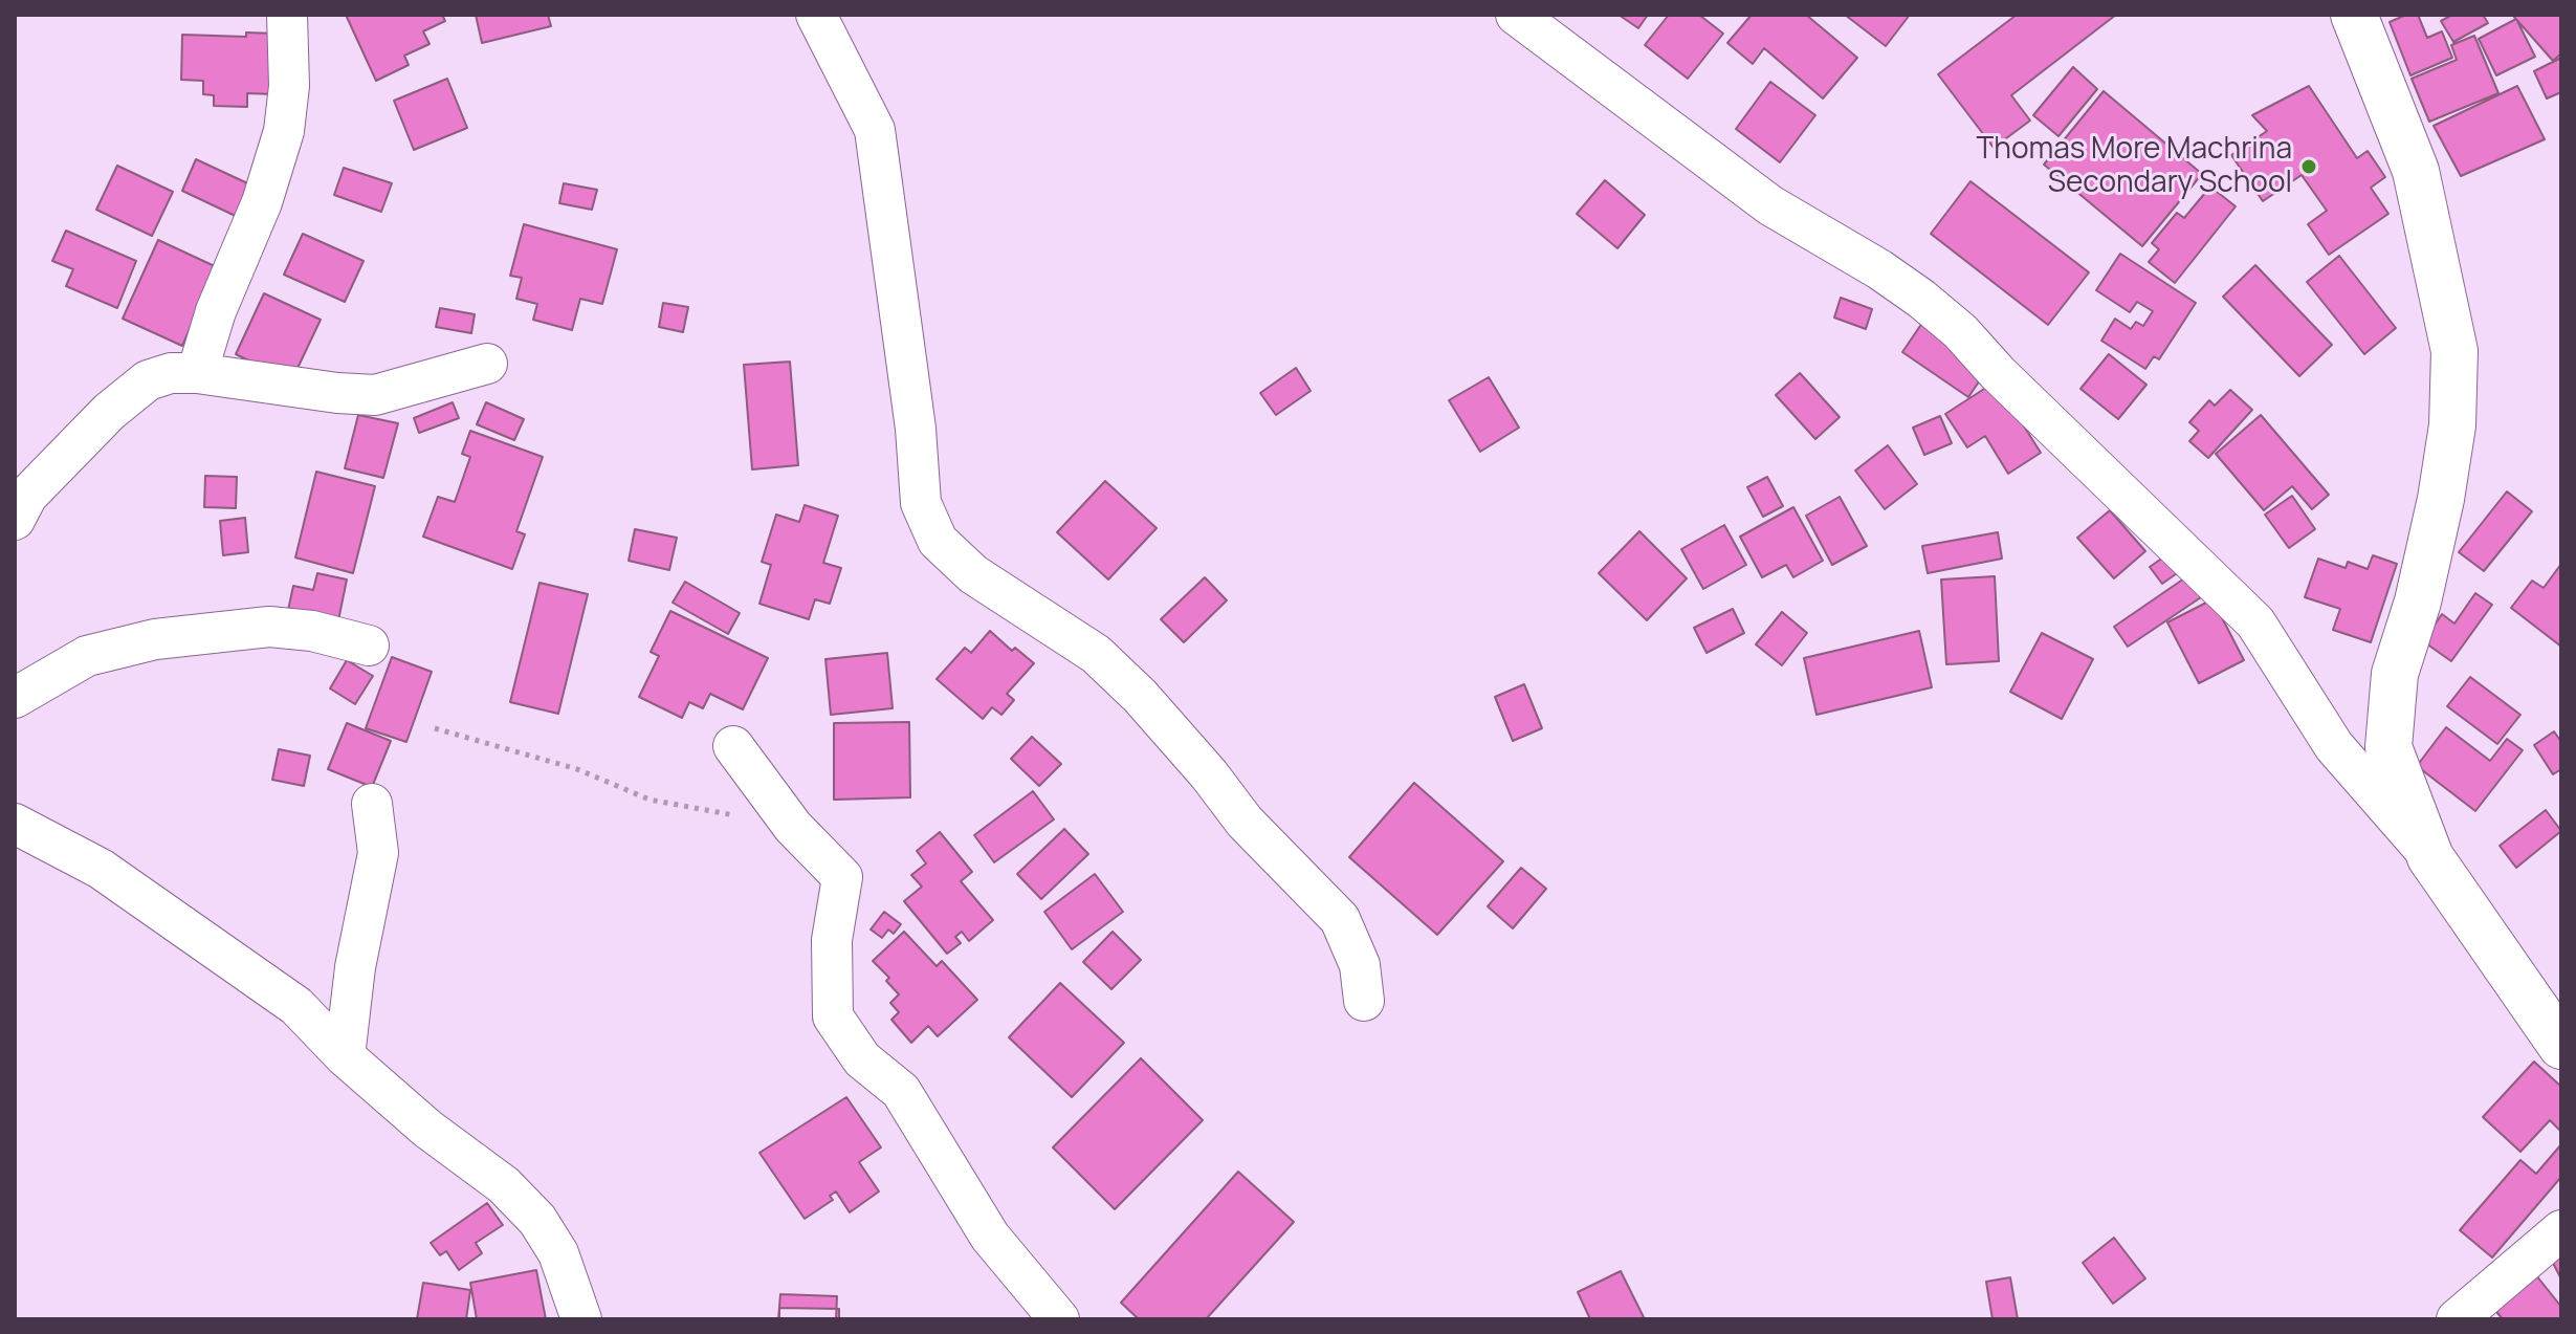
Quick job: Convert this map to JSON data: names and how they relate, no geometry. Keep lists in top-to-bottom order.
{
  "places": ["Thomas More Machrina Secondary School"]
}
